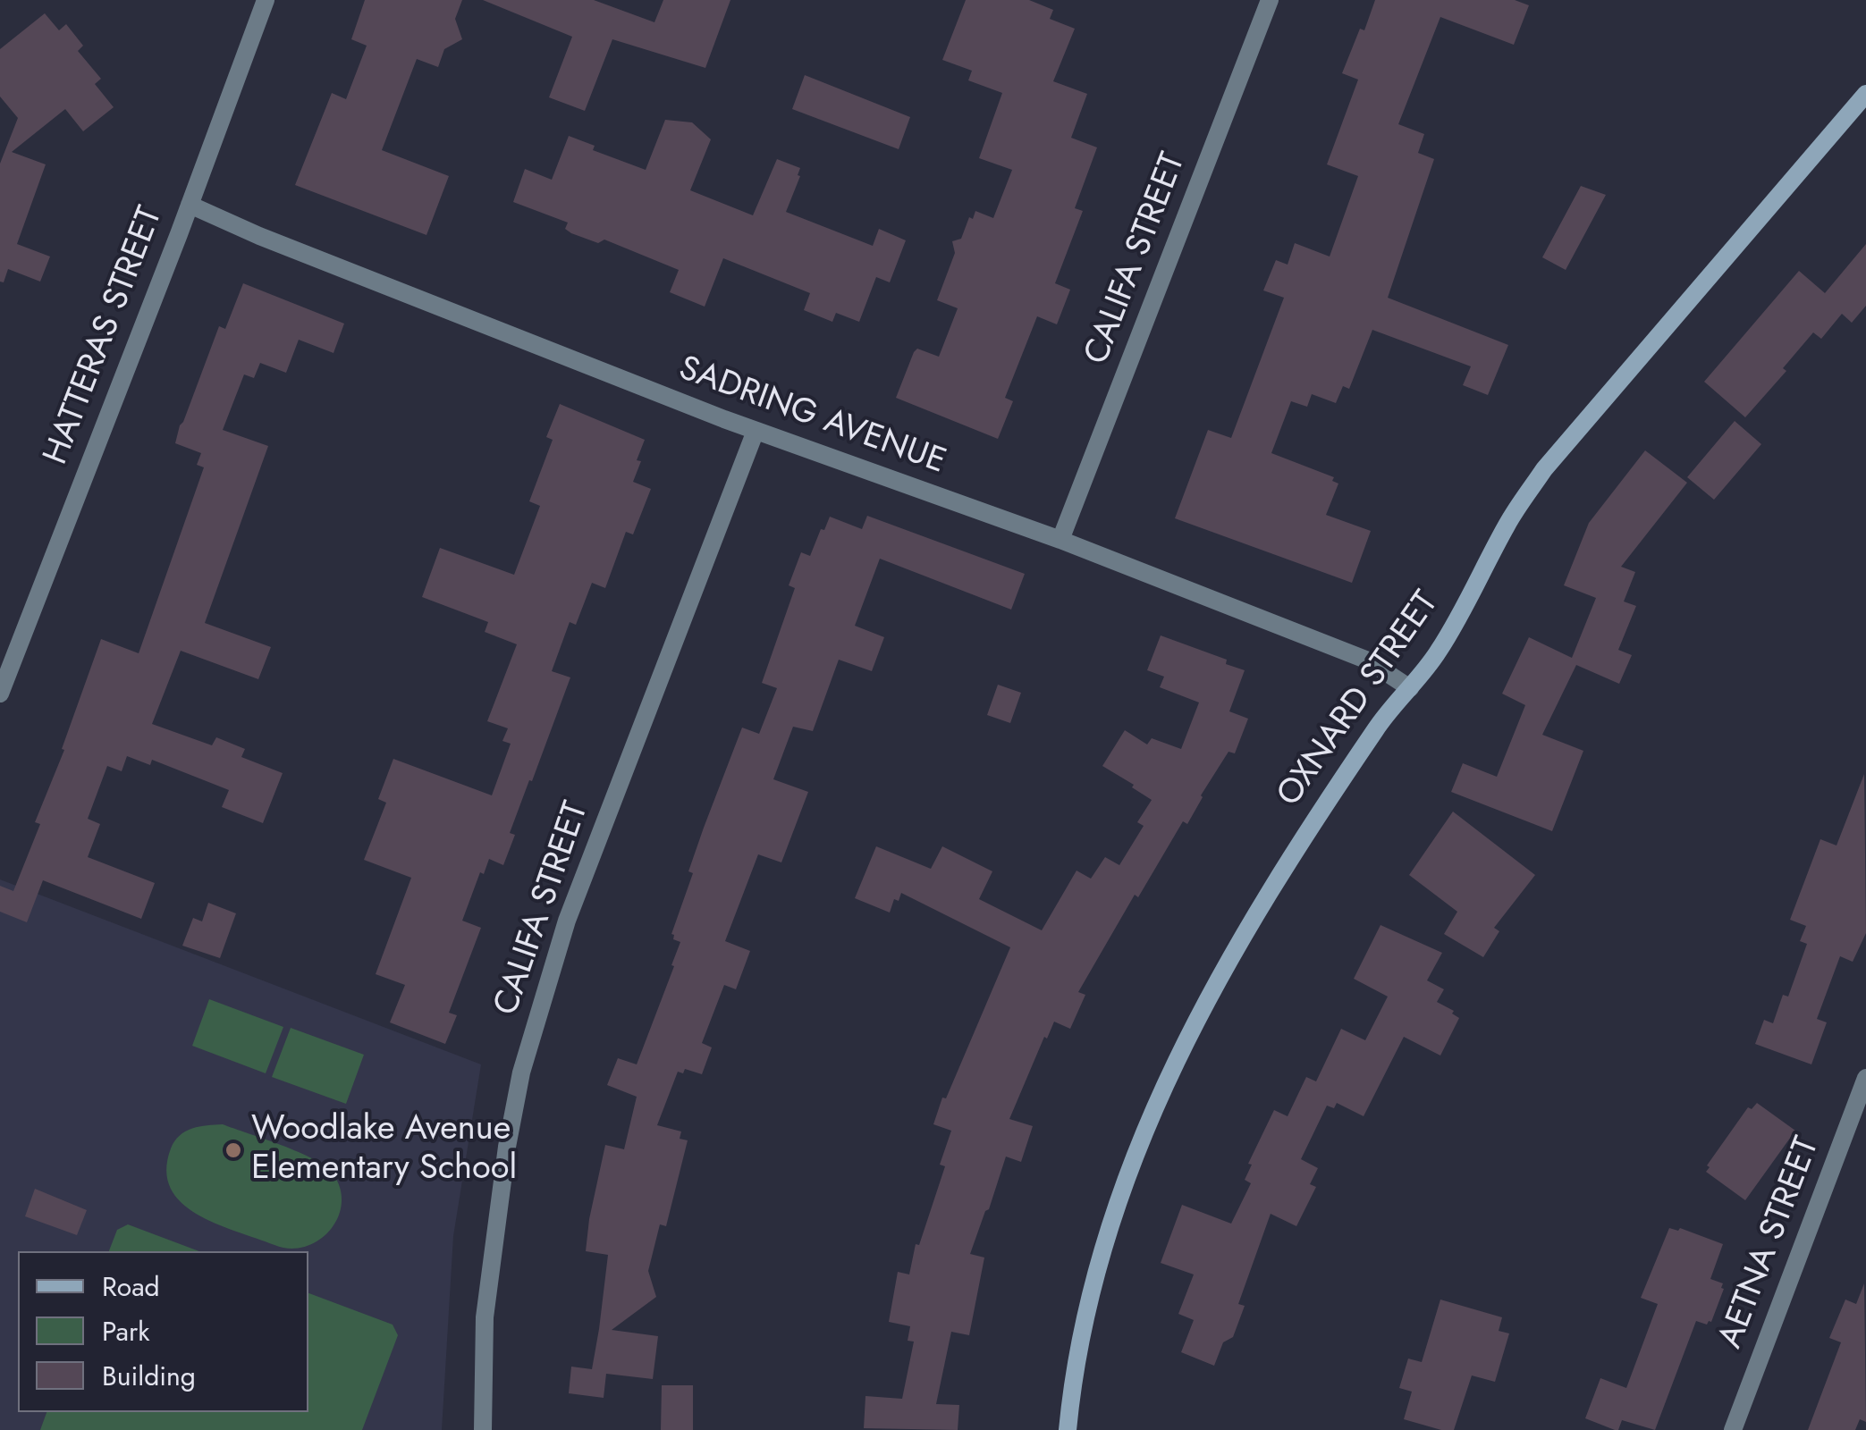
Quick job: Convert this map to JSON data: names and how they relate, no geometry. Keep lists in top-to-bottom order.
{
  "streets": {
    "street": [
      "CALIFA STREET",
      "HATTERAS STREET",
      "SADRING AVENUE",
      "OXNARD STREET",
      "AETNA STREET"
    ]
  },
  "crossings": [
    ["CALIFA STREET", "SADRING AVENUE"],
    ["HATTERAS STREET", "SADRING AVENUE"],
    ["SADRING AVENUE", "OXNARD STREET"]
  ],
  "places": ["Woodlake Avenue Elementary School"],
  "legend": ["Road", "Park", "Building"]
}
